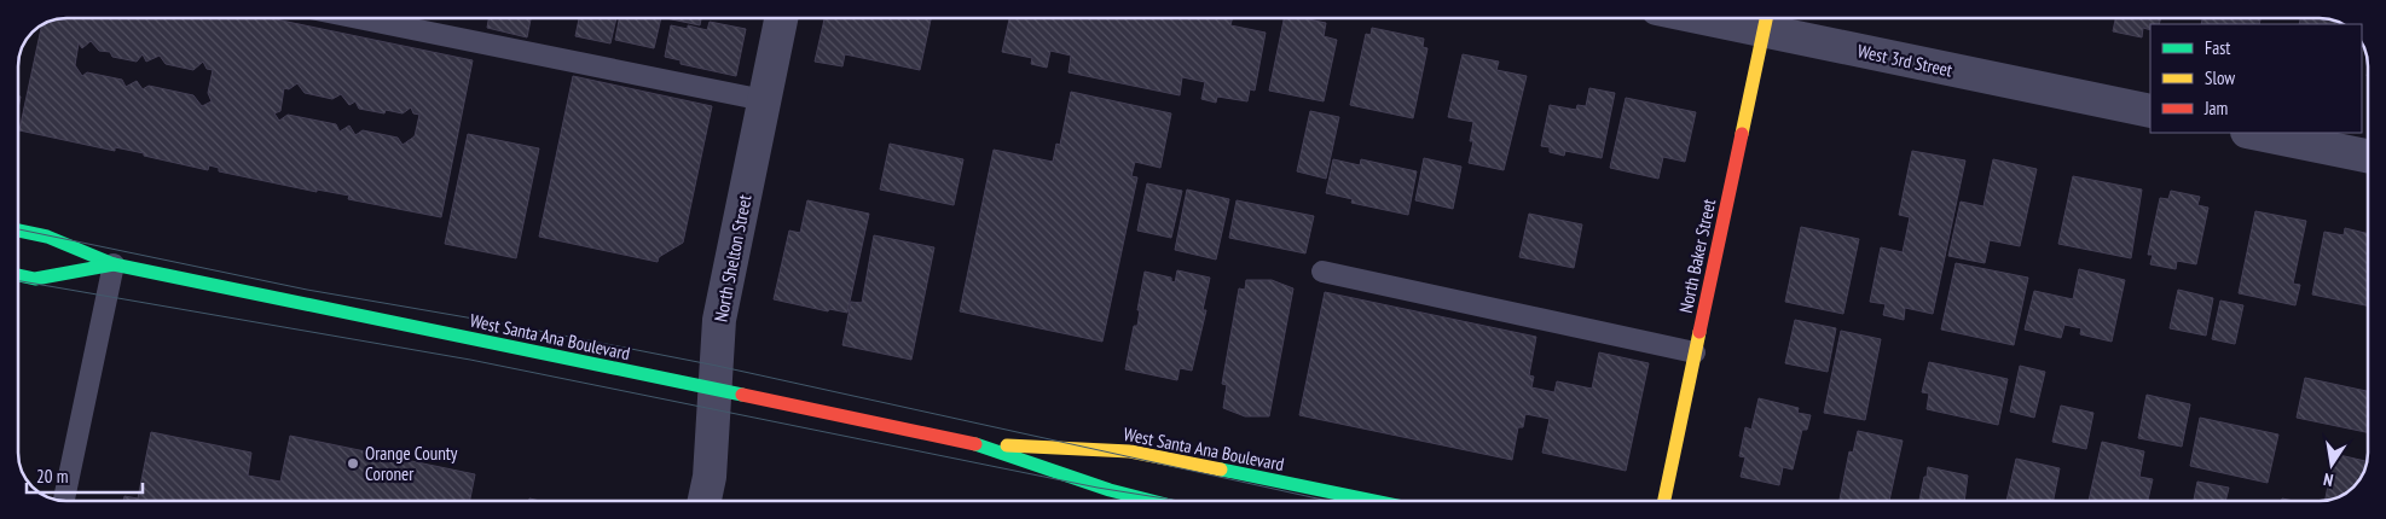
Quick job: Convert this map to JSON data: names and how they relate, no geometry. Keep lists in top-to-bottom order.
{
  "streets": {
    "main road": ["North Baker Street", "West Santa Ana Boulevard"],
    "street": ["West 3rd Street", "North Shelton Street"]
  },
  "crossings": [
    ["West 3rd Street", "North Baker Street"],
    ["North Shelton Street", "West Santa Ana Boulevard"]
  ],
  "places": ["Orange County Coroner"],
  "legend": ["Fast", "Slow", "Jam"],
  "scale_bar": "20 m",
  "north": "bottom"
}
